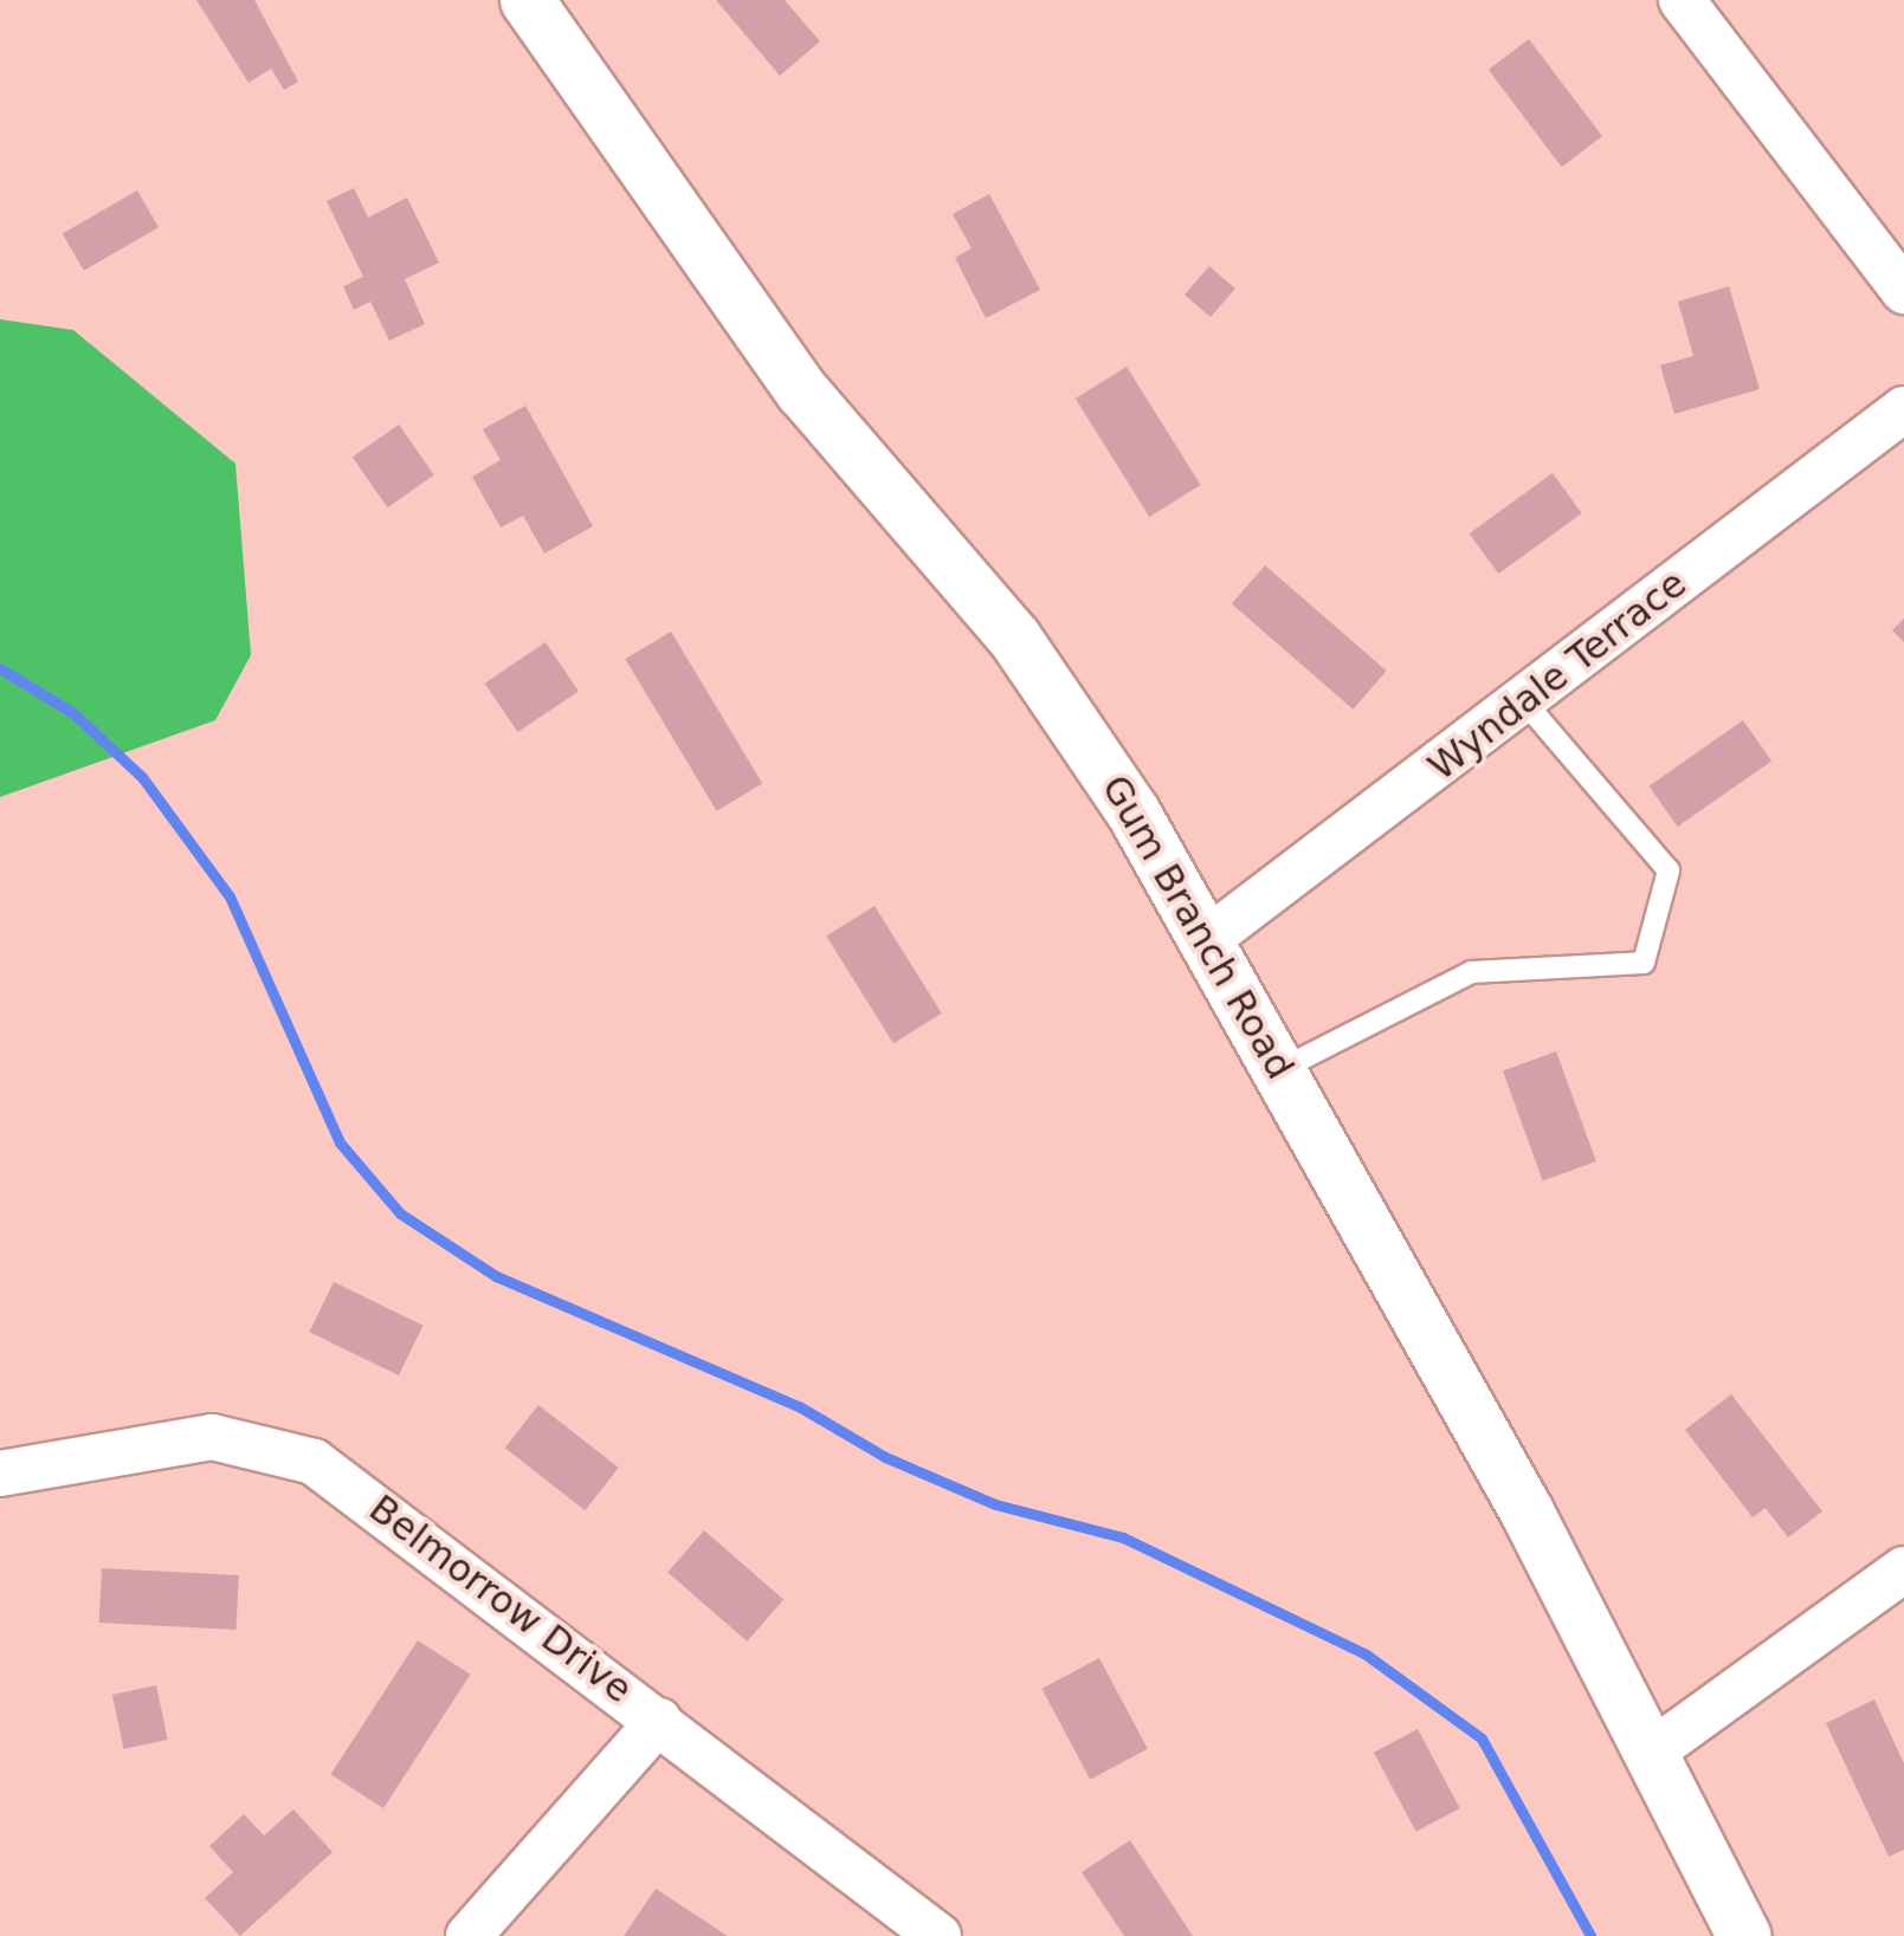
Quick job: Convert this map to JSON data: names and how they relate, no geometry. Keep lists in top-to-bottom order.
{
  "streets": {
    "street": ["Wyndale Terrace", "Gum Branch Road", "Belmorrow Drive"]
  },
  "crossings": [
    ["Wyndale Terrace", "Gum Branch Road"]
  ]
}
